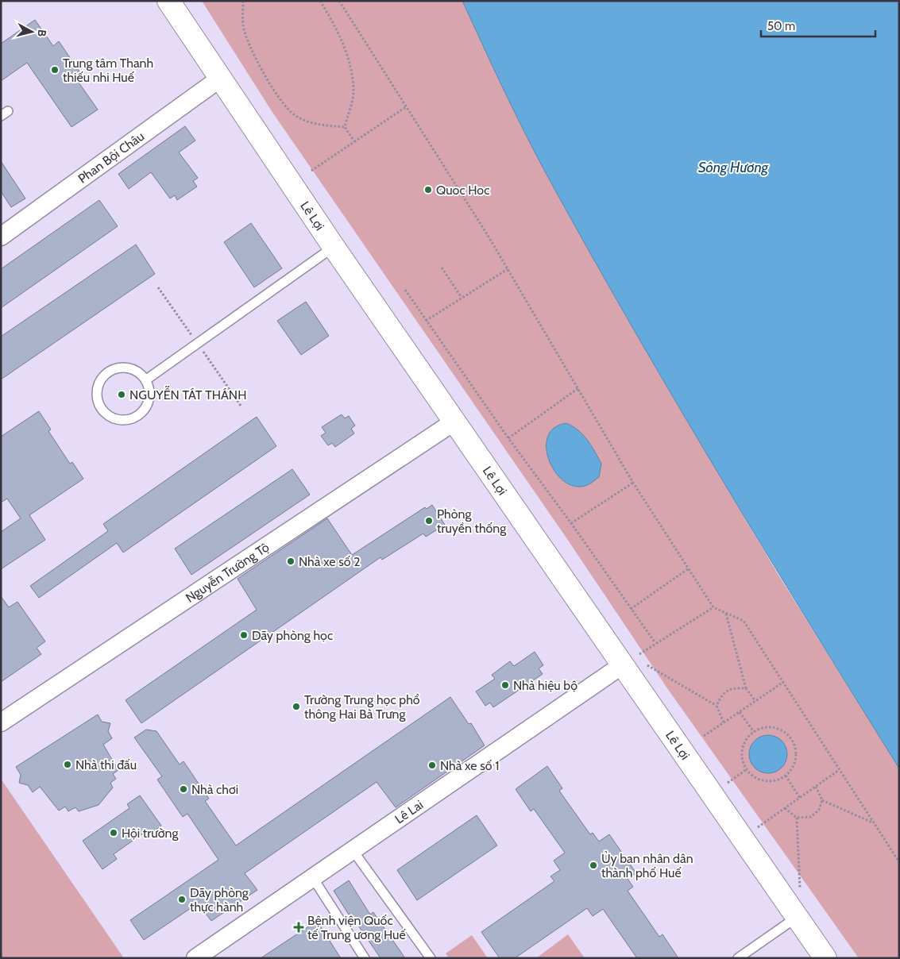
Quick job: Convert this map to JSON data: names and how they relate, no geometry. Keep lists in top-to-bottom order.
{
  "streets": {
    "main road": ["Lê Lợi"],
    "street": ["Phan Bội Châu", "Nguyễn Trường Tộ", "Lê Lai"]
  },
  "crossings": [
    ["Phan Bội Châu", "Lê Lợi"],
    ["Lê Lợi", "Nguyễn Trường Tộ"],
    ["Lê Lợi", "Lê Lai"]
  ],
  "water": ["Sông Hương"],
  "places": {
    "other": [
      "Trung tâm Thanh thiếu nhi Huế",
      "Quoc Hoc",
      "NGUYỄN TÁT THÁNH",
      "Phòng truyền thống",
      "Nhà xe số 2",
      "Dãy phòng học",
      "Nhà hiệu bộ",
      "Trường Trung học phổ thông Hai Bà Trưng",
      "Nhà thi đấu",
      "Nhà xe số 1",
      "Nhà chơi",
      "Hội trường",
      "Ủy ban nhân dân thành phố Huế",
      "Dãy phòng thực hành"
    ],
    "health": ["Bệnh viện Quốc tế Trung ương Huế"]
  },
  "scale_bar": "50 m",
  "north": "right"
}
